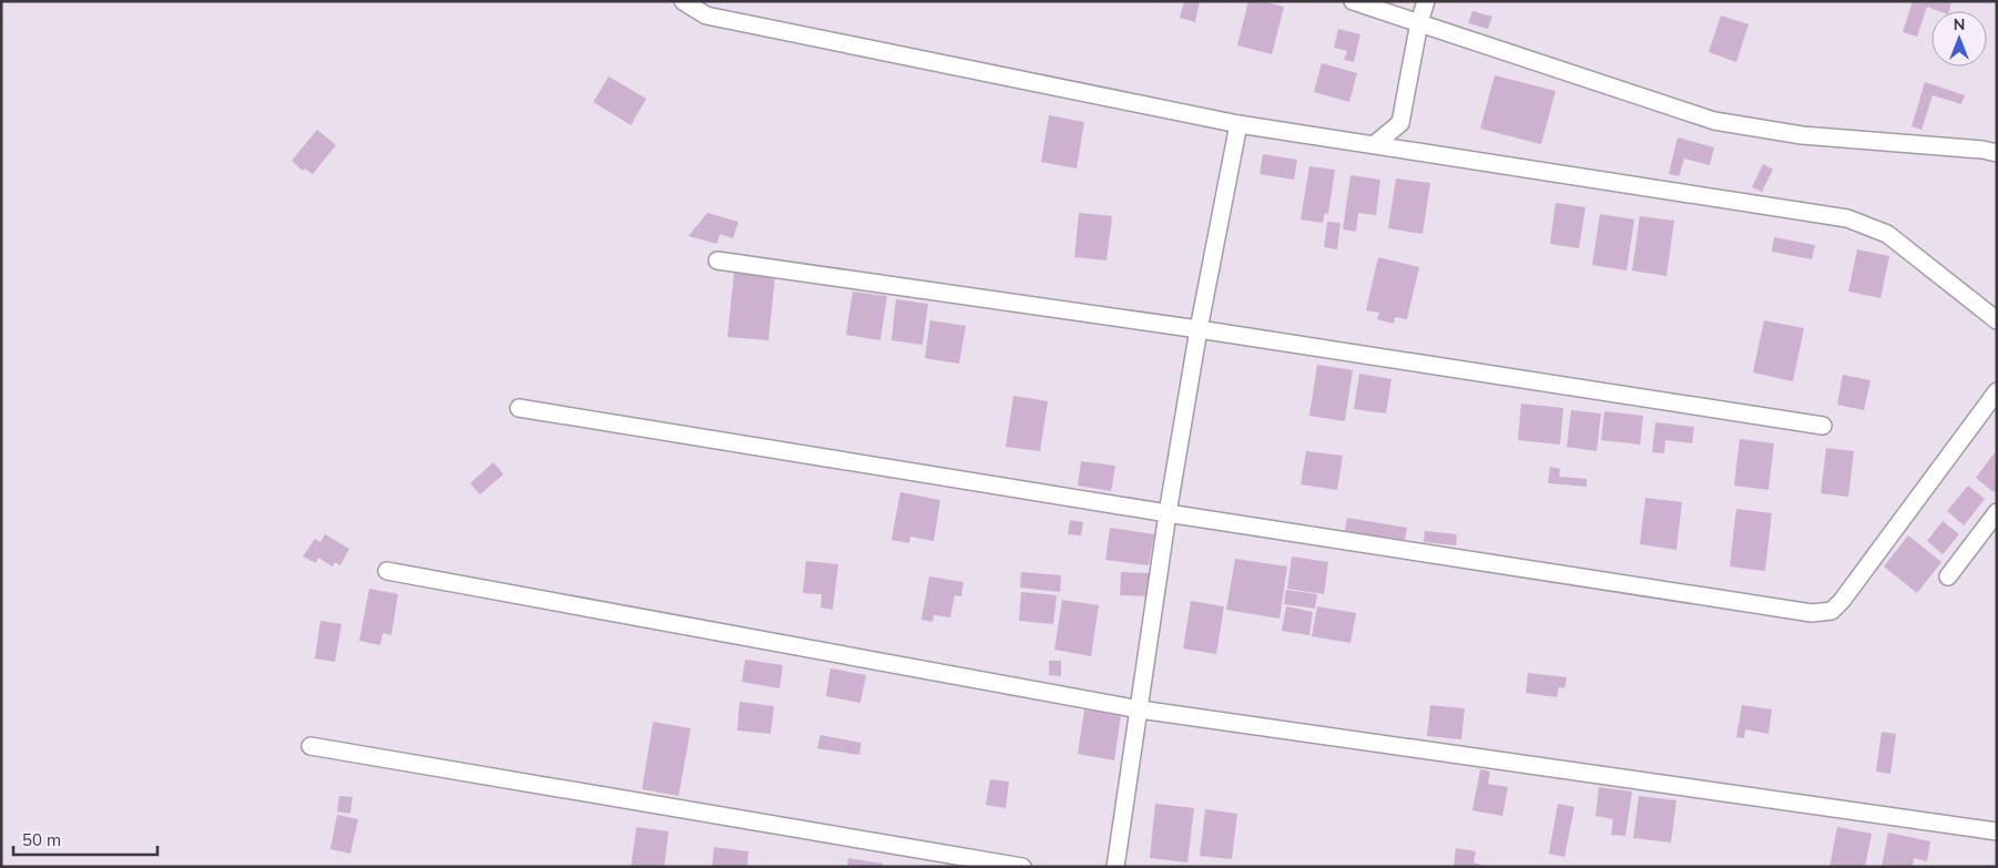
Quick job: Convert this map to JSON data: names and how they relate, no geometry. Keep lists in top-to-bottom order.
{
  "scale_bar": "50 m",
  "north": "top"
}
